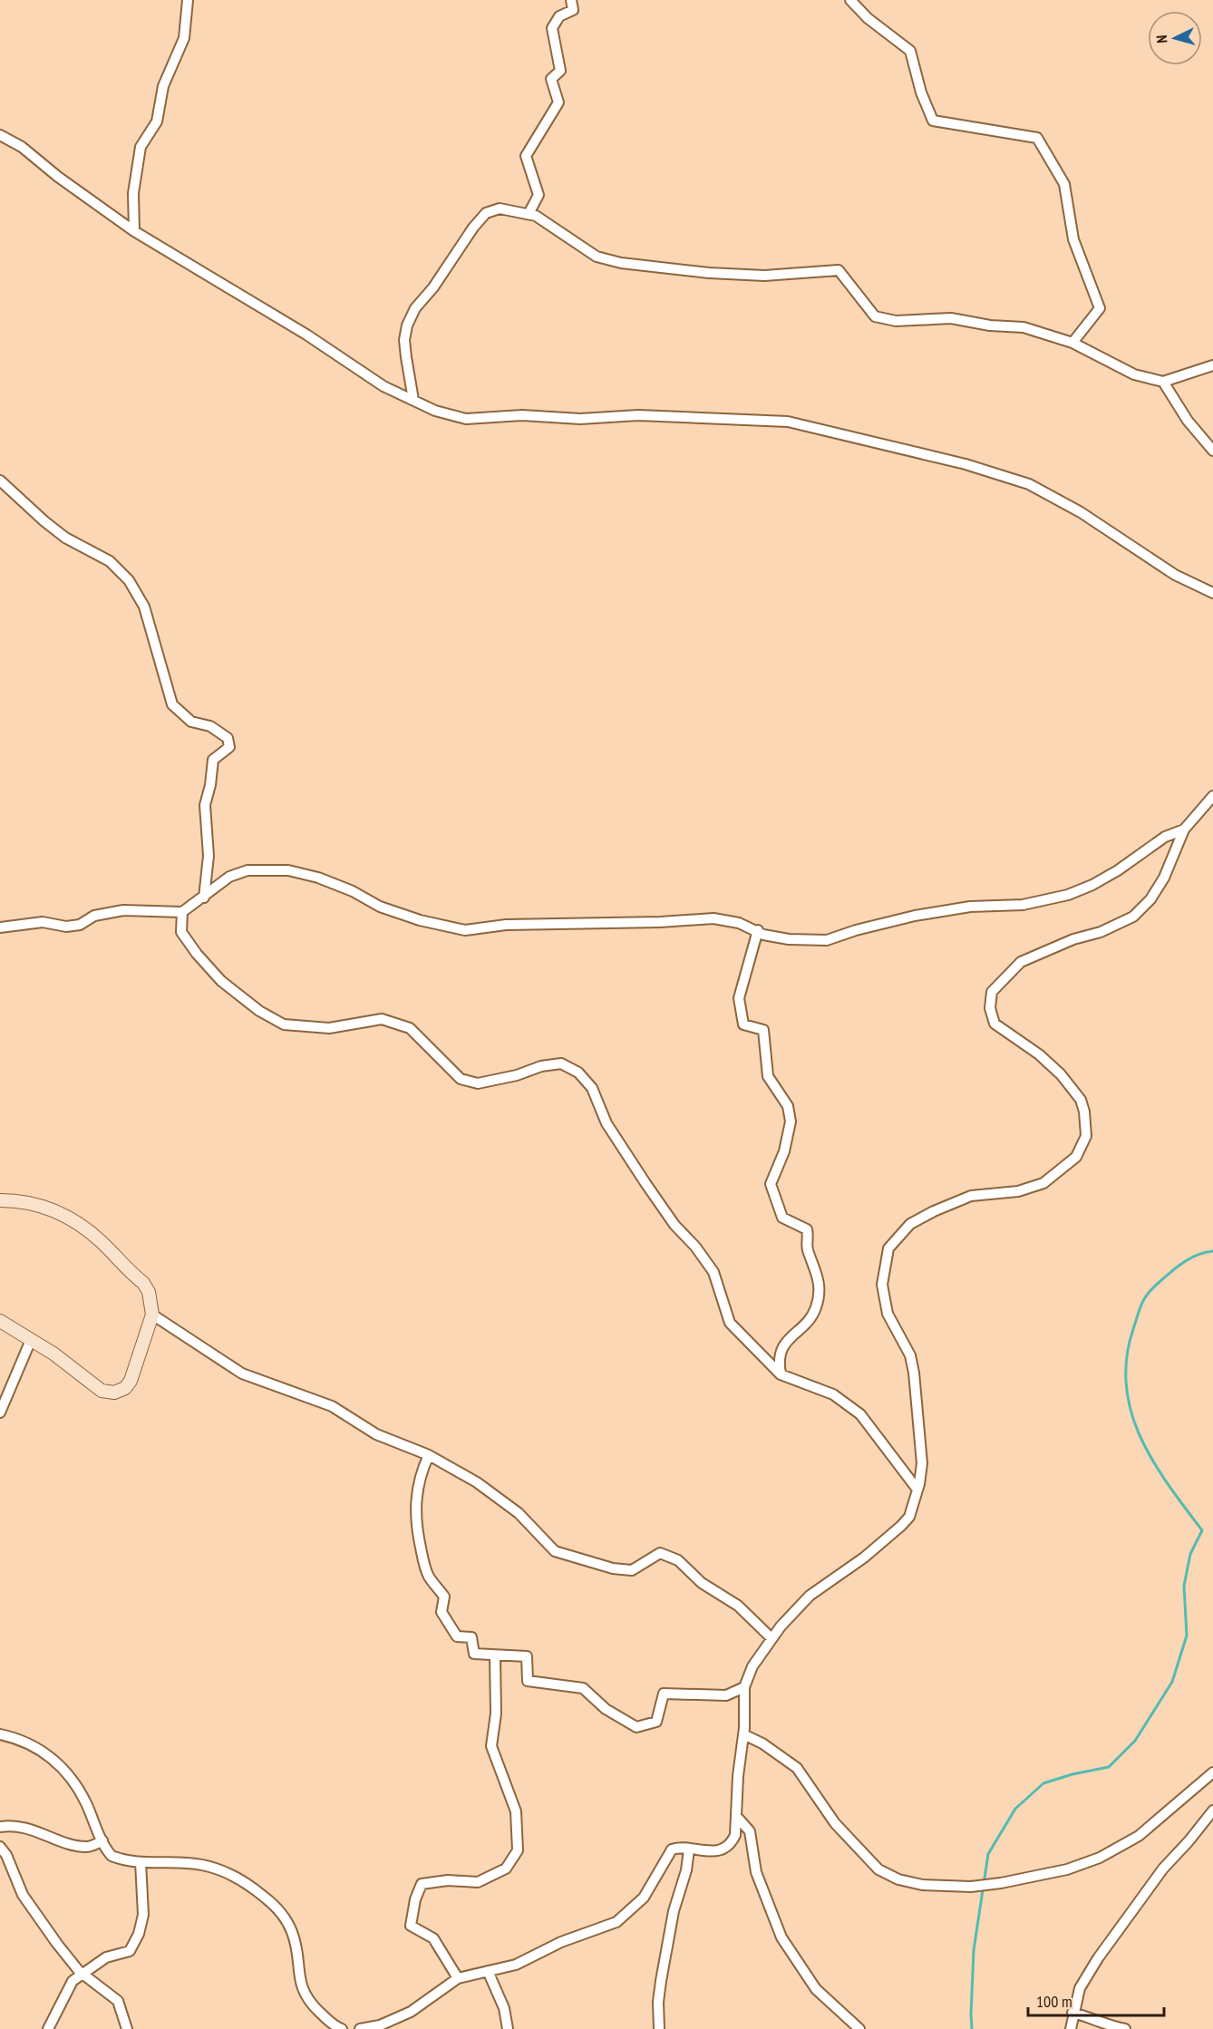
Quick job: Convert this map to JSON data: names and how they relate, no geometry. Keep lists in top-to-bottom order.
{
  "scale_bar": "100 m",
  "north": "left"
}
